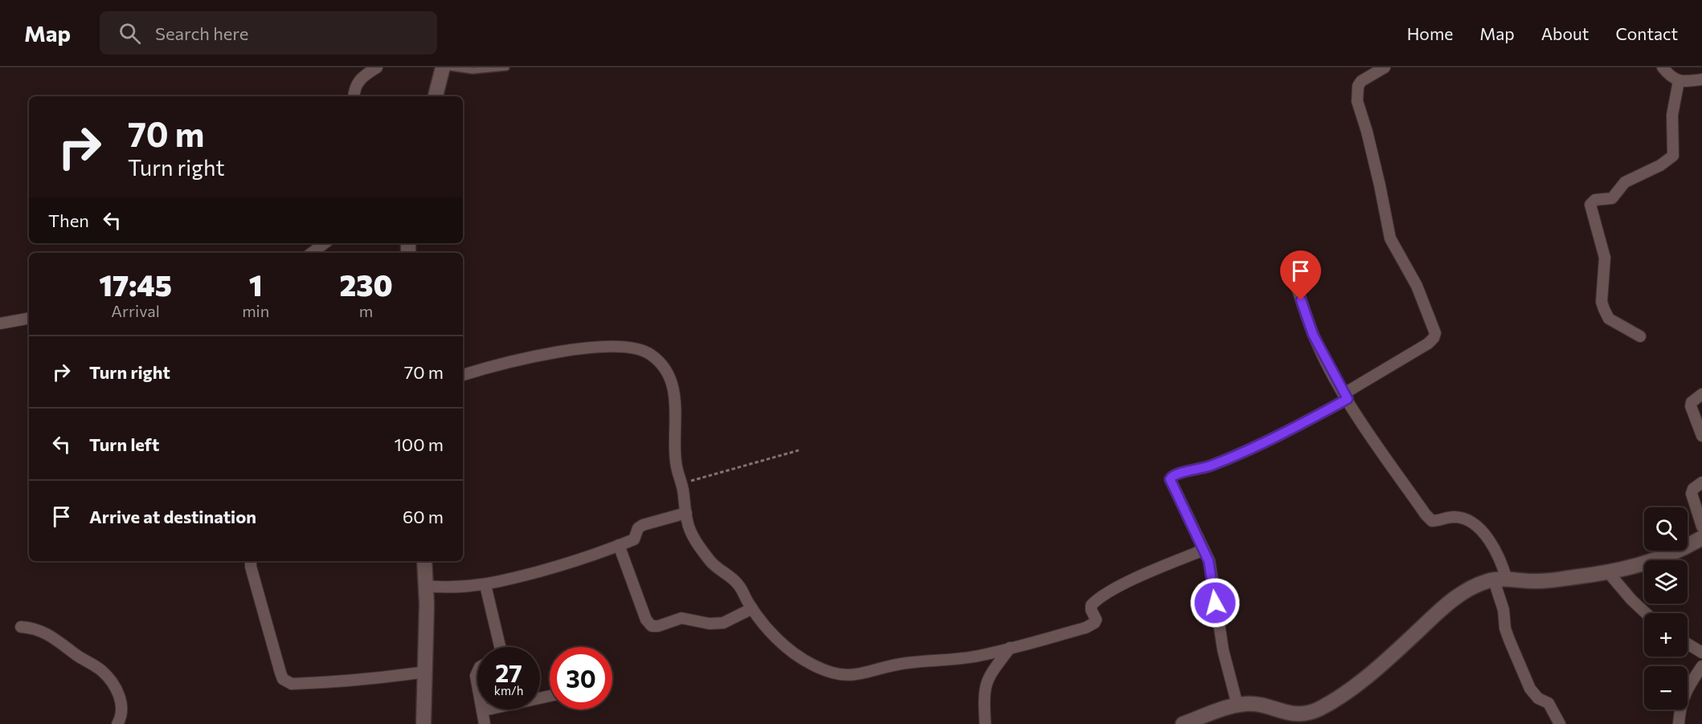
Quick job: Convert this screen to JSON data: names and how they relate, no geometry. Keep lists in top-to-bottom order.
{
  "page": {
    "header": "Map",
    "search": "Search here",
    "nav": [
      "Home",
      "Map",
      "About",
      "Contact"
    ],
    "turn": ["70 m", "Turn right"],
    "then": "Then",
    "eta": [
      "17:45",
      "Arrival",
      "1",
      "min",
      "230",
      "m"
    ],
    "list": [
      {
        "name": "Turn right",
        "value": "70 m"
      },
      {
        "name": "Turn left",
        "value": "100 m"
      },
      {
        "name": "Arrive at destination",
        "value": "60 m"
      }
    ],
    "map_buttons": ["+", "−"],
    "speed": "27 km/h",
    "limit": "30"
  }
}
